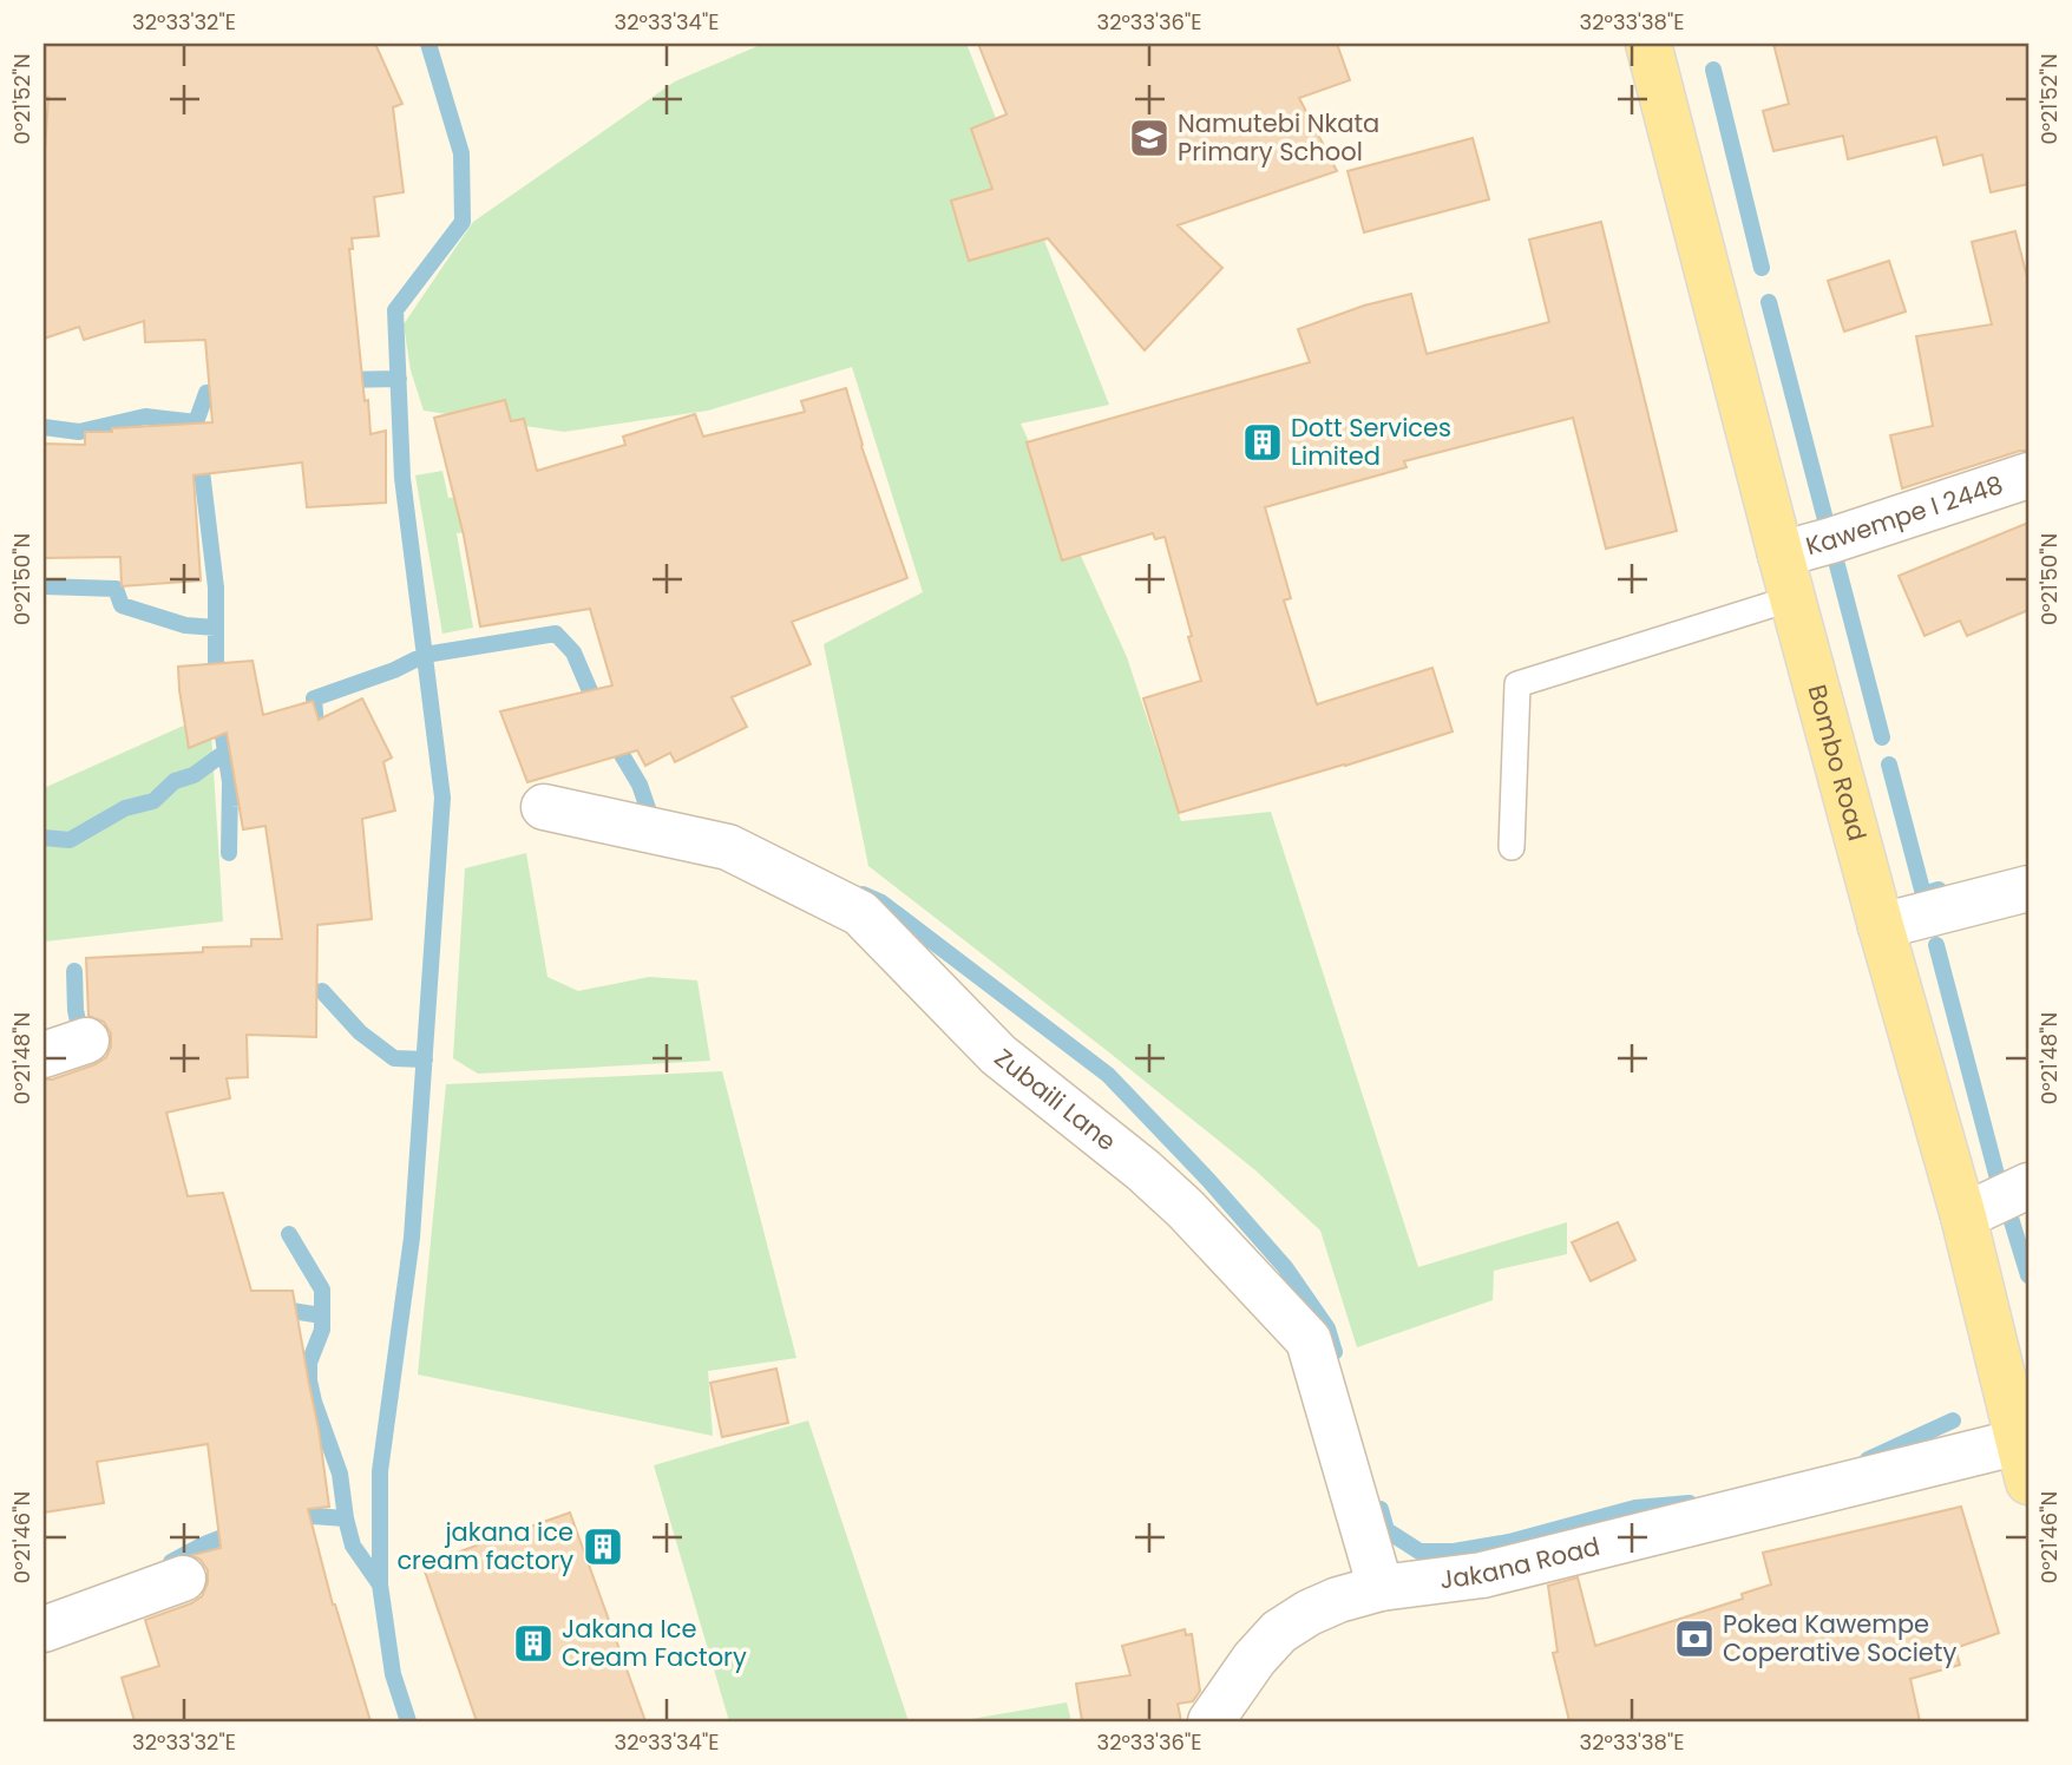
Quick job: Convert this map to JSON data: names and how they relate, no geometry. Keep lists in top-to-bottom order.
{
  "streets": {
    "main road": ["Bombo Road"],
    "street": ["Kawempe I 2448", "Zubaili Lane", "Jakana Road"]
  },
  "crossings": [
    ["Kawempe I 2448", "Bombo Road"],
    ["Bombo Road", "Jakana Road"],
    ["Zubaili Lane", "Jakana Road"]
  ],
  "places": {
    "school or university": ["Namutebi Nkata Primary School"],
    "building": ["Dott Services Limited", "jakana ice cream factory", "Jakana Ice Cream Factory"],
    "bank": ["Pokea Kawempe Coperative Society"]
  },
  "coordinates": [
    "32°33'32\"E",
    "32°33'34\"E",
    "32°33'36\"E",
    "32°33'38\"E",
    "0°21'52\"N",
    "0°21'50\"N",
    "0°21'48\"N",
    "0°21'46\"N"
  ]
}
